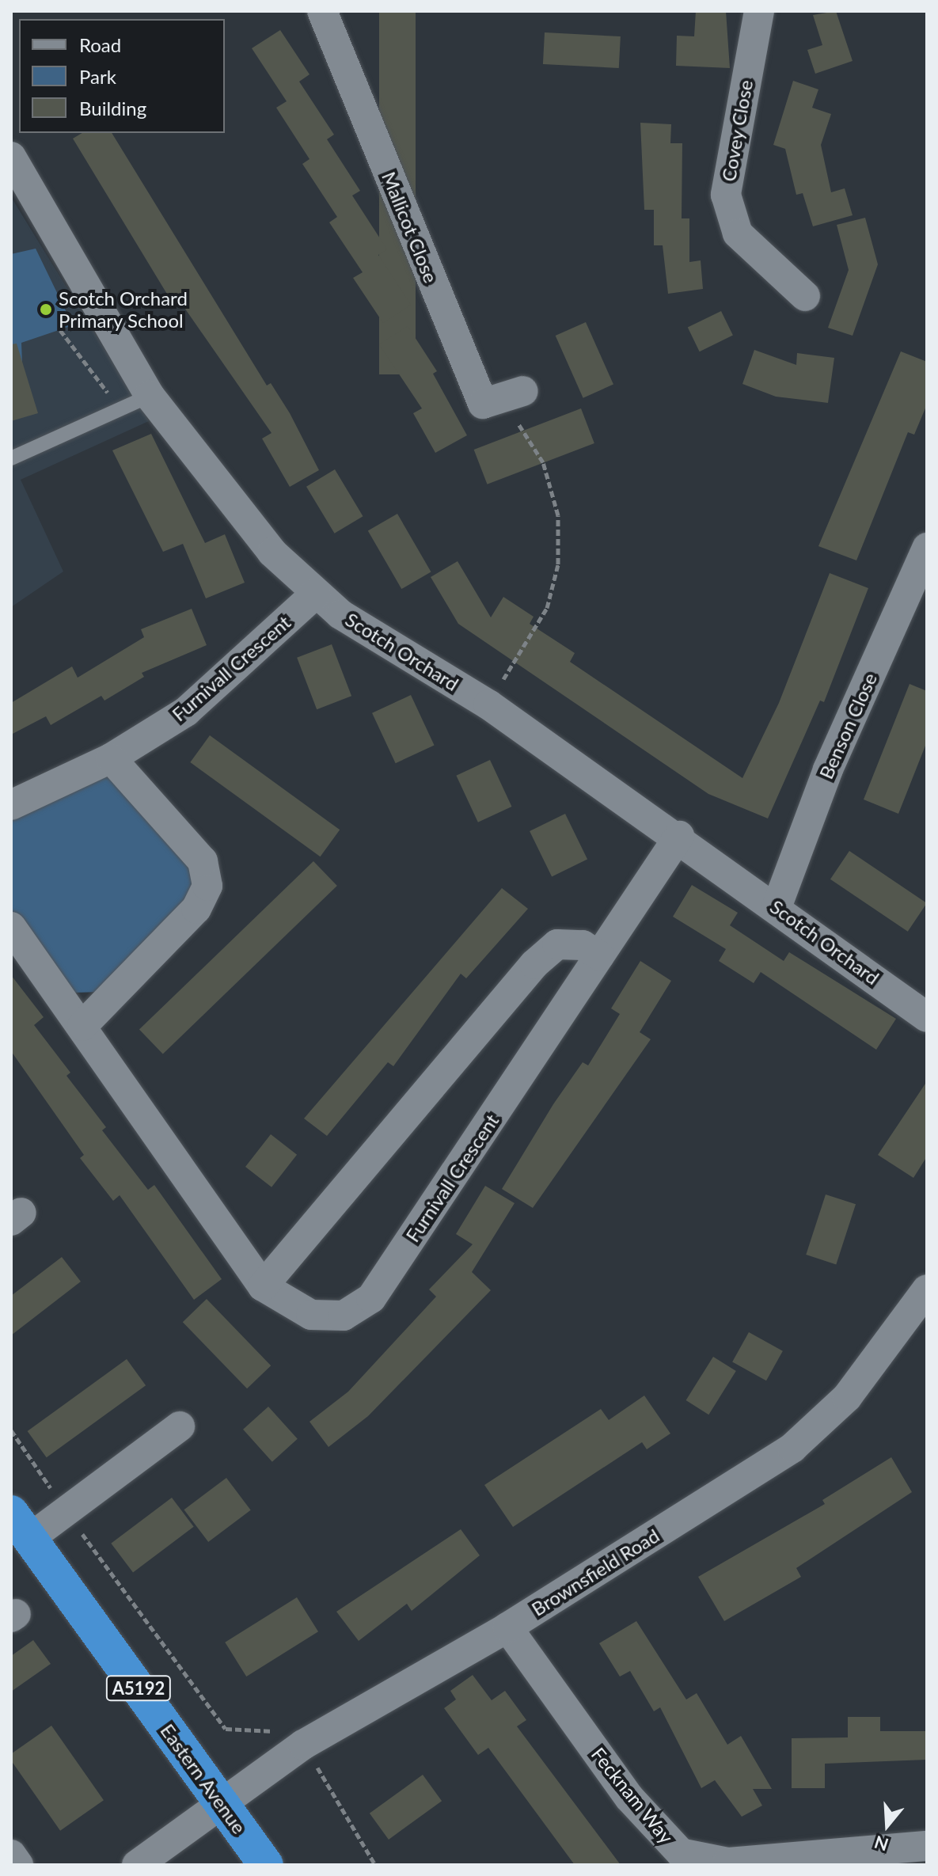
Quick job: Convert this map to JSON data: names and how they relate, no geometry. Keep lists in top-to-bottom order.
{
  "streets": {
    "highway": ["A5192", "Eastern Avenue"],
    "street": [
      "Covey Close",
      "Mallicot Close",
      "Scotch Orchard",
      "Furnivall Crescent",
      "Benson Close",
      "Brownsfield Road",
      "Fecknam Way"
    ]
  },
  "crossings": [
    ["Scotch Orchard", "Furnivall Crescent"],
    ["Scotch Orchard", "Benson Close"],
    ["Brownsfield Road", "Eastern Avenue"],
    ["Brownsfield Road", "Fecknam Way"]
  ],
  "places": ["Scotch Orchard Primary School"],
  "legend": ["Road", "Park", "Building"],
  "north": "bottom"
}
